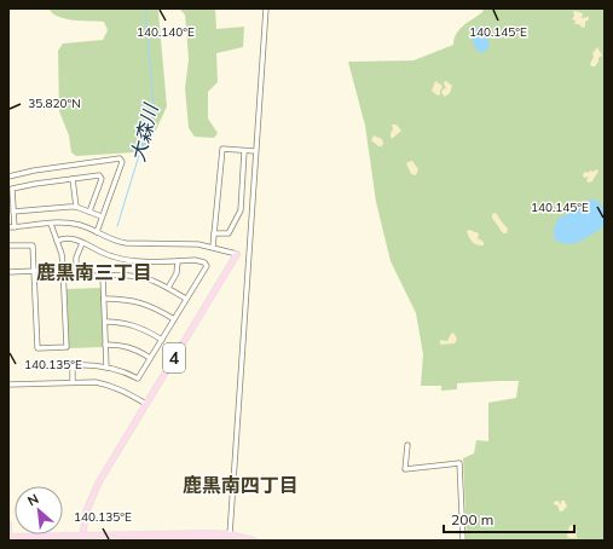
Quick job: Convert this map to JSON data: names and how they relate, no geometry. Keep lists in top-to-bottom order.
{
  "streets": {
    "main road": ["4"]
  },
  "districts": ["鹿黒南三丁目", "鹿黒南四丁目"],
  "water": ["大森川"],
  "scale_bar": "200 m",
  "north": "top left",
  "coordinates": [
    "140.140°E",
    "140.145°E",
    "35.820°N",
    "140.135°E"
  ]
}
